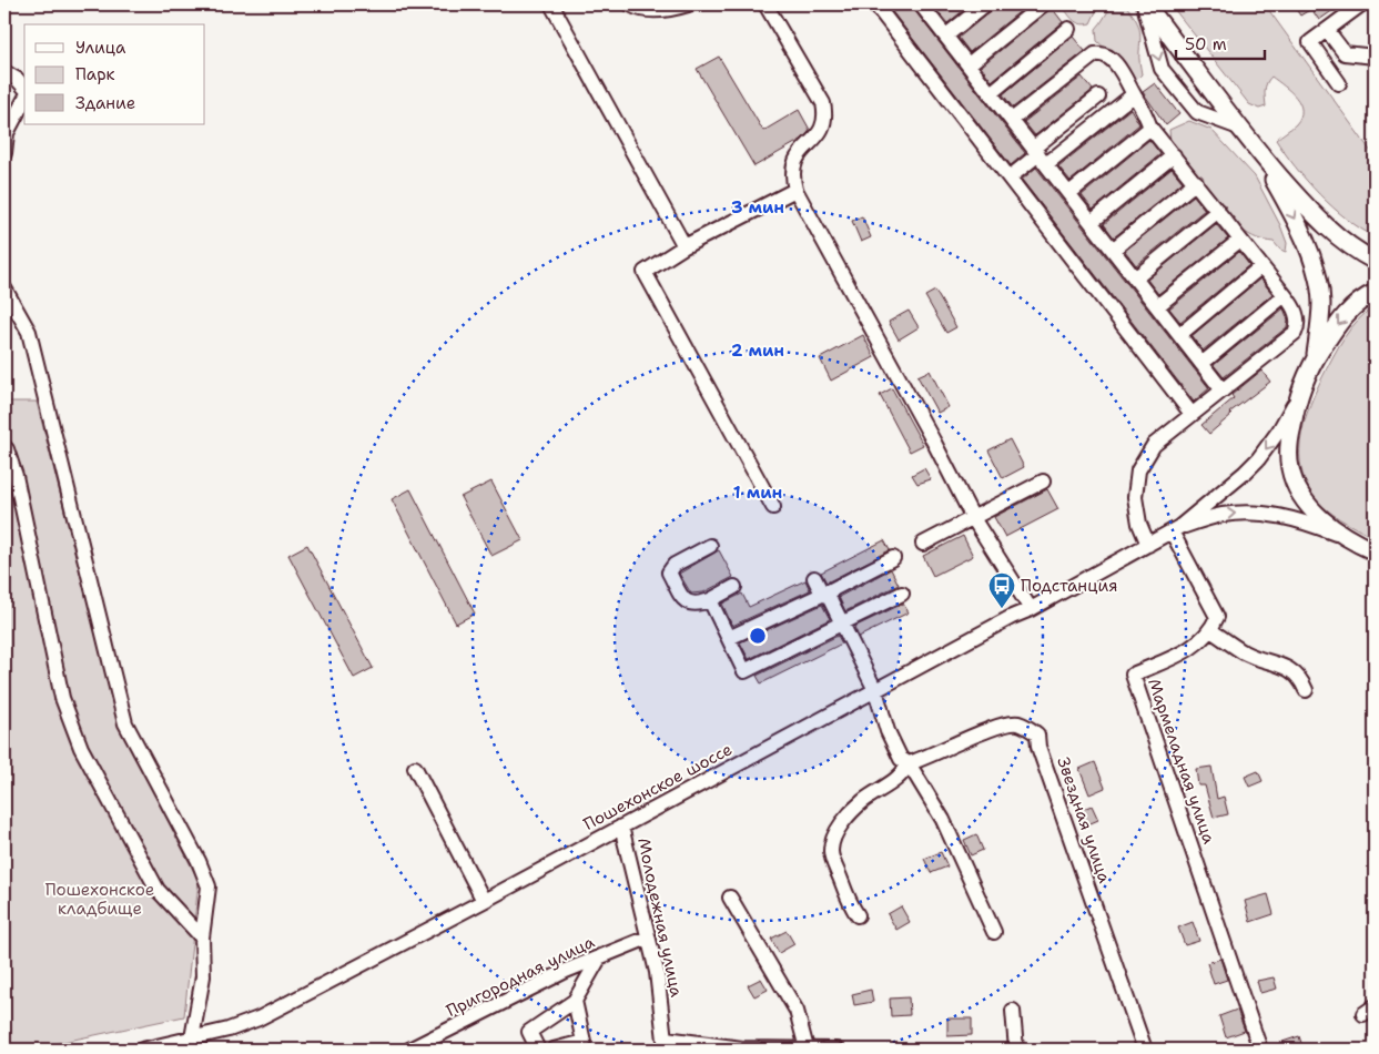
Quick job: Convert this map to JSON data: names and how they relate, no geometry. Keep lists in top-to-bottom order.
{
  "streets": {
    "street": [
      "Мармеладная улица",
      "Пошехонское шоссе",
      "Звездная улица",
      "Молодежная улица",
      "Пригородная улица"
    ]
  },
  "crossings": [
    ["Пошехонское шоссе", "Молодежная улица"],
    ["Молодежная улица", "Пригородная улица"]
  ],
  "parks": ["Пошехонское кладбище"],
  "places": {
    "bus stop": ["Подстанция"]
  },
  "legend": ["Улица", "Парк", "Здание"],
  "scale_bar": "50 m",
  "rings": ["3 мин", "2 мин", "1 мин"]
}
